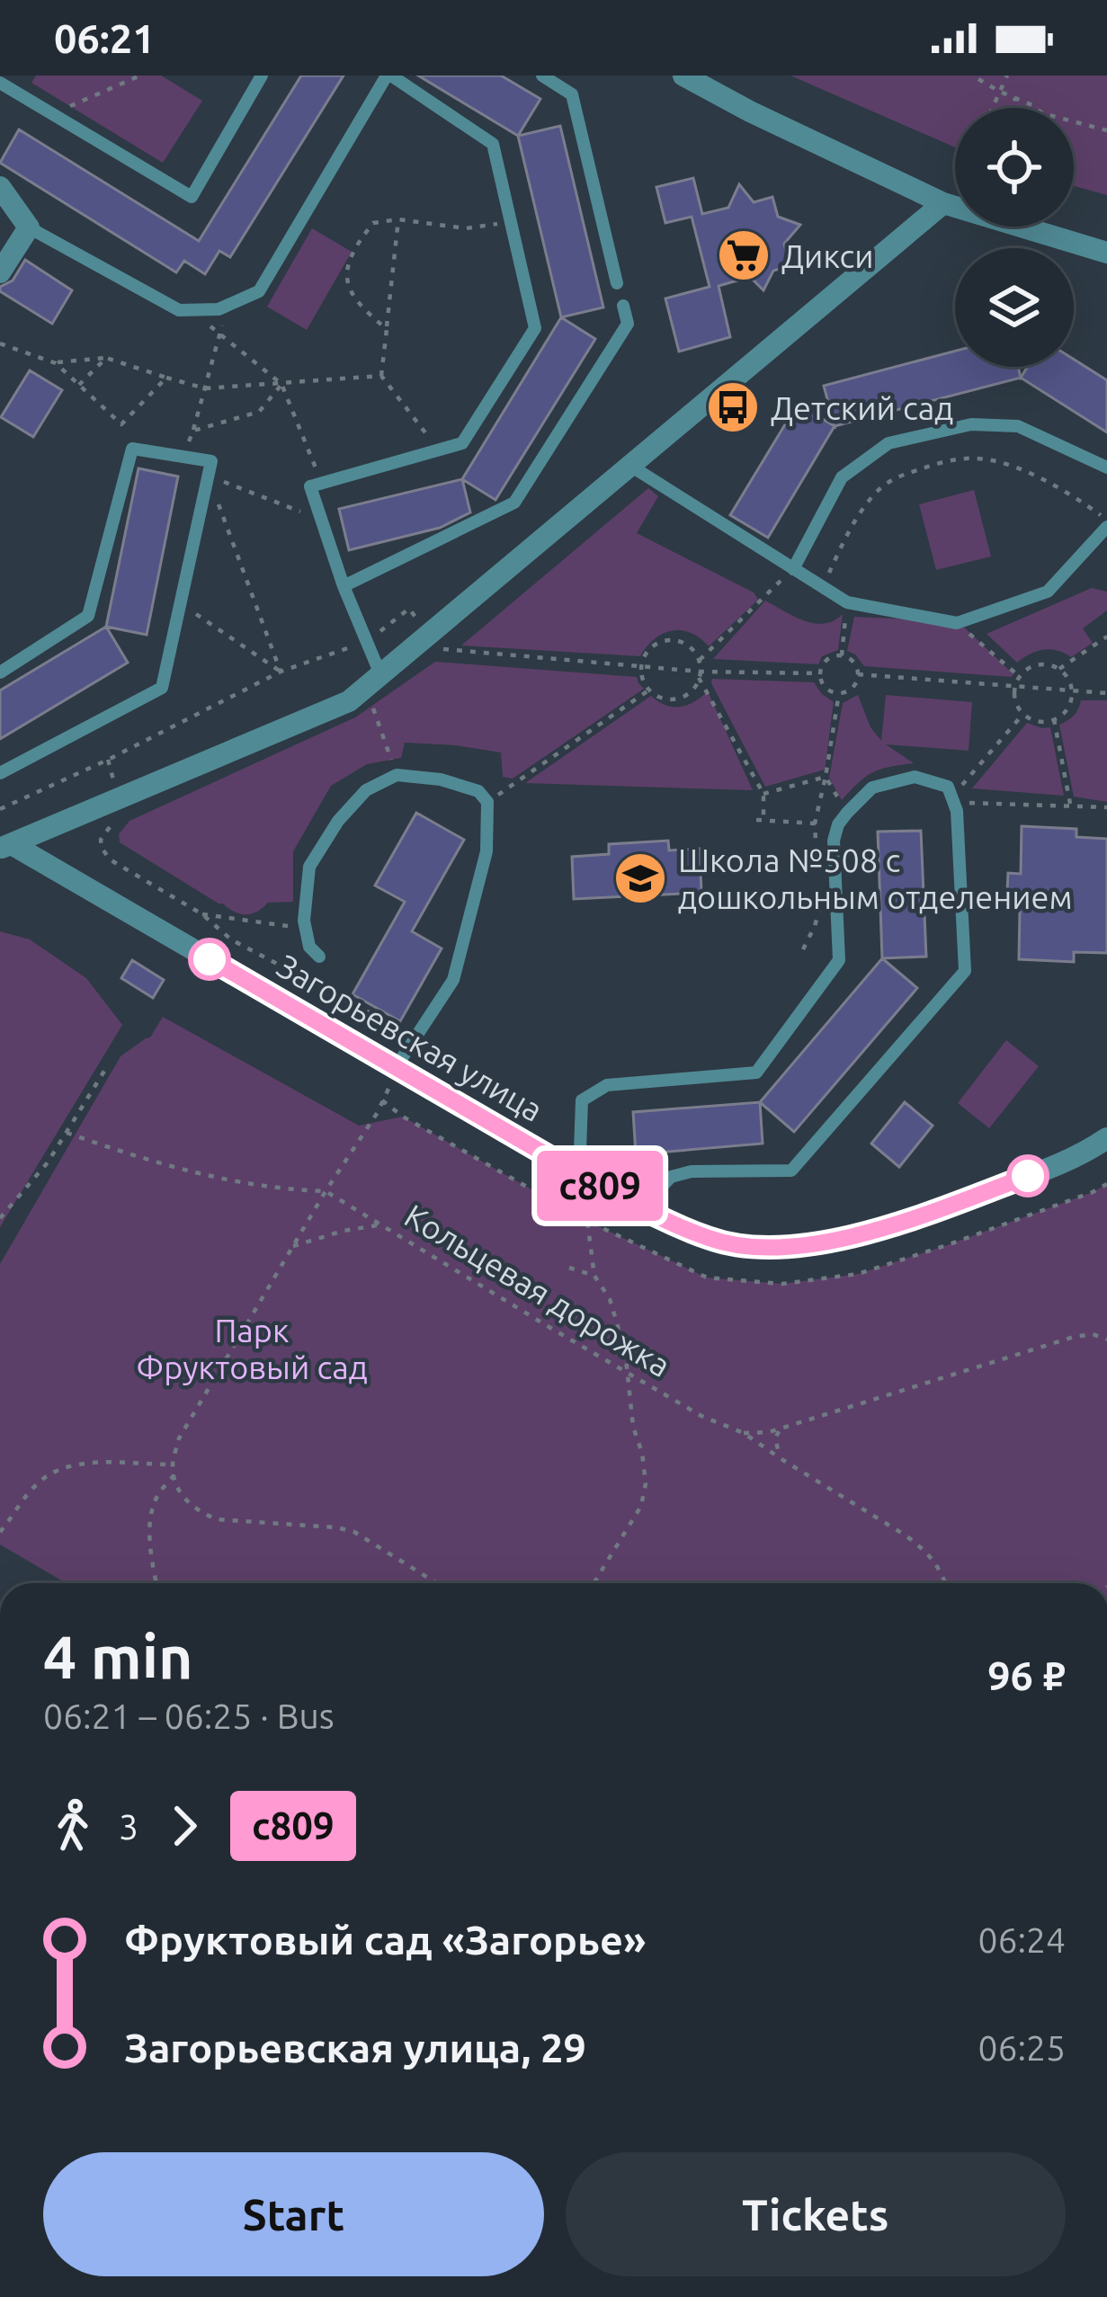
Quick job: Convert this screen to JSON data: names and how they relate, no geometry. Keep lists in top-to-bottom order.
{
  "streets": {
    "street": ["Загорьевская улица"],
    "path": ["Кольцевая дорожка"]
  },
  "parks": ["Парк Фруктовый сад"],
  "places": {
    "supermarket": ["Дикси"],
    "bus stop": ["Детский сад"],
    "school or university": ["Школа №508 с дошкольным отделением"]
  },
  "lines": ["bus line с809"],
  "page": {
    "status": "06:21",
    "on_map": "с809",
    "heading": ["4 min", "06:21 – 06:25 · Bus", "96 ₽"],
    "legs": ["3", "с809"],
    "list": [
      {
        "name": "Фруктовый сад «Загорье»",
        "value": "06:24"
      },
      {
        "name": "Загорьевская улица, 29",
        "value": "06:25"
      }
    ],
    "buttons": ["Start", "Tickets"]
  }
}
